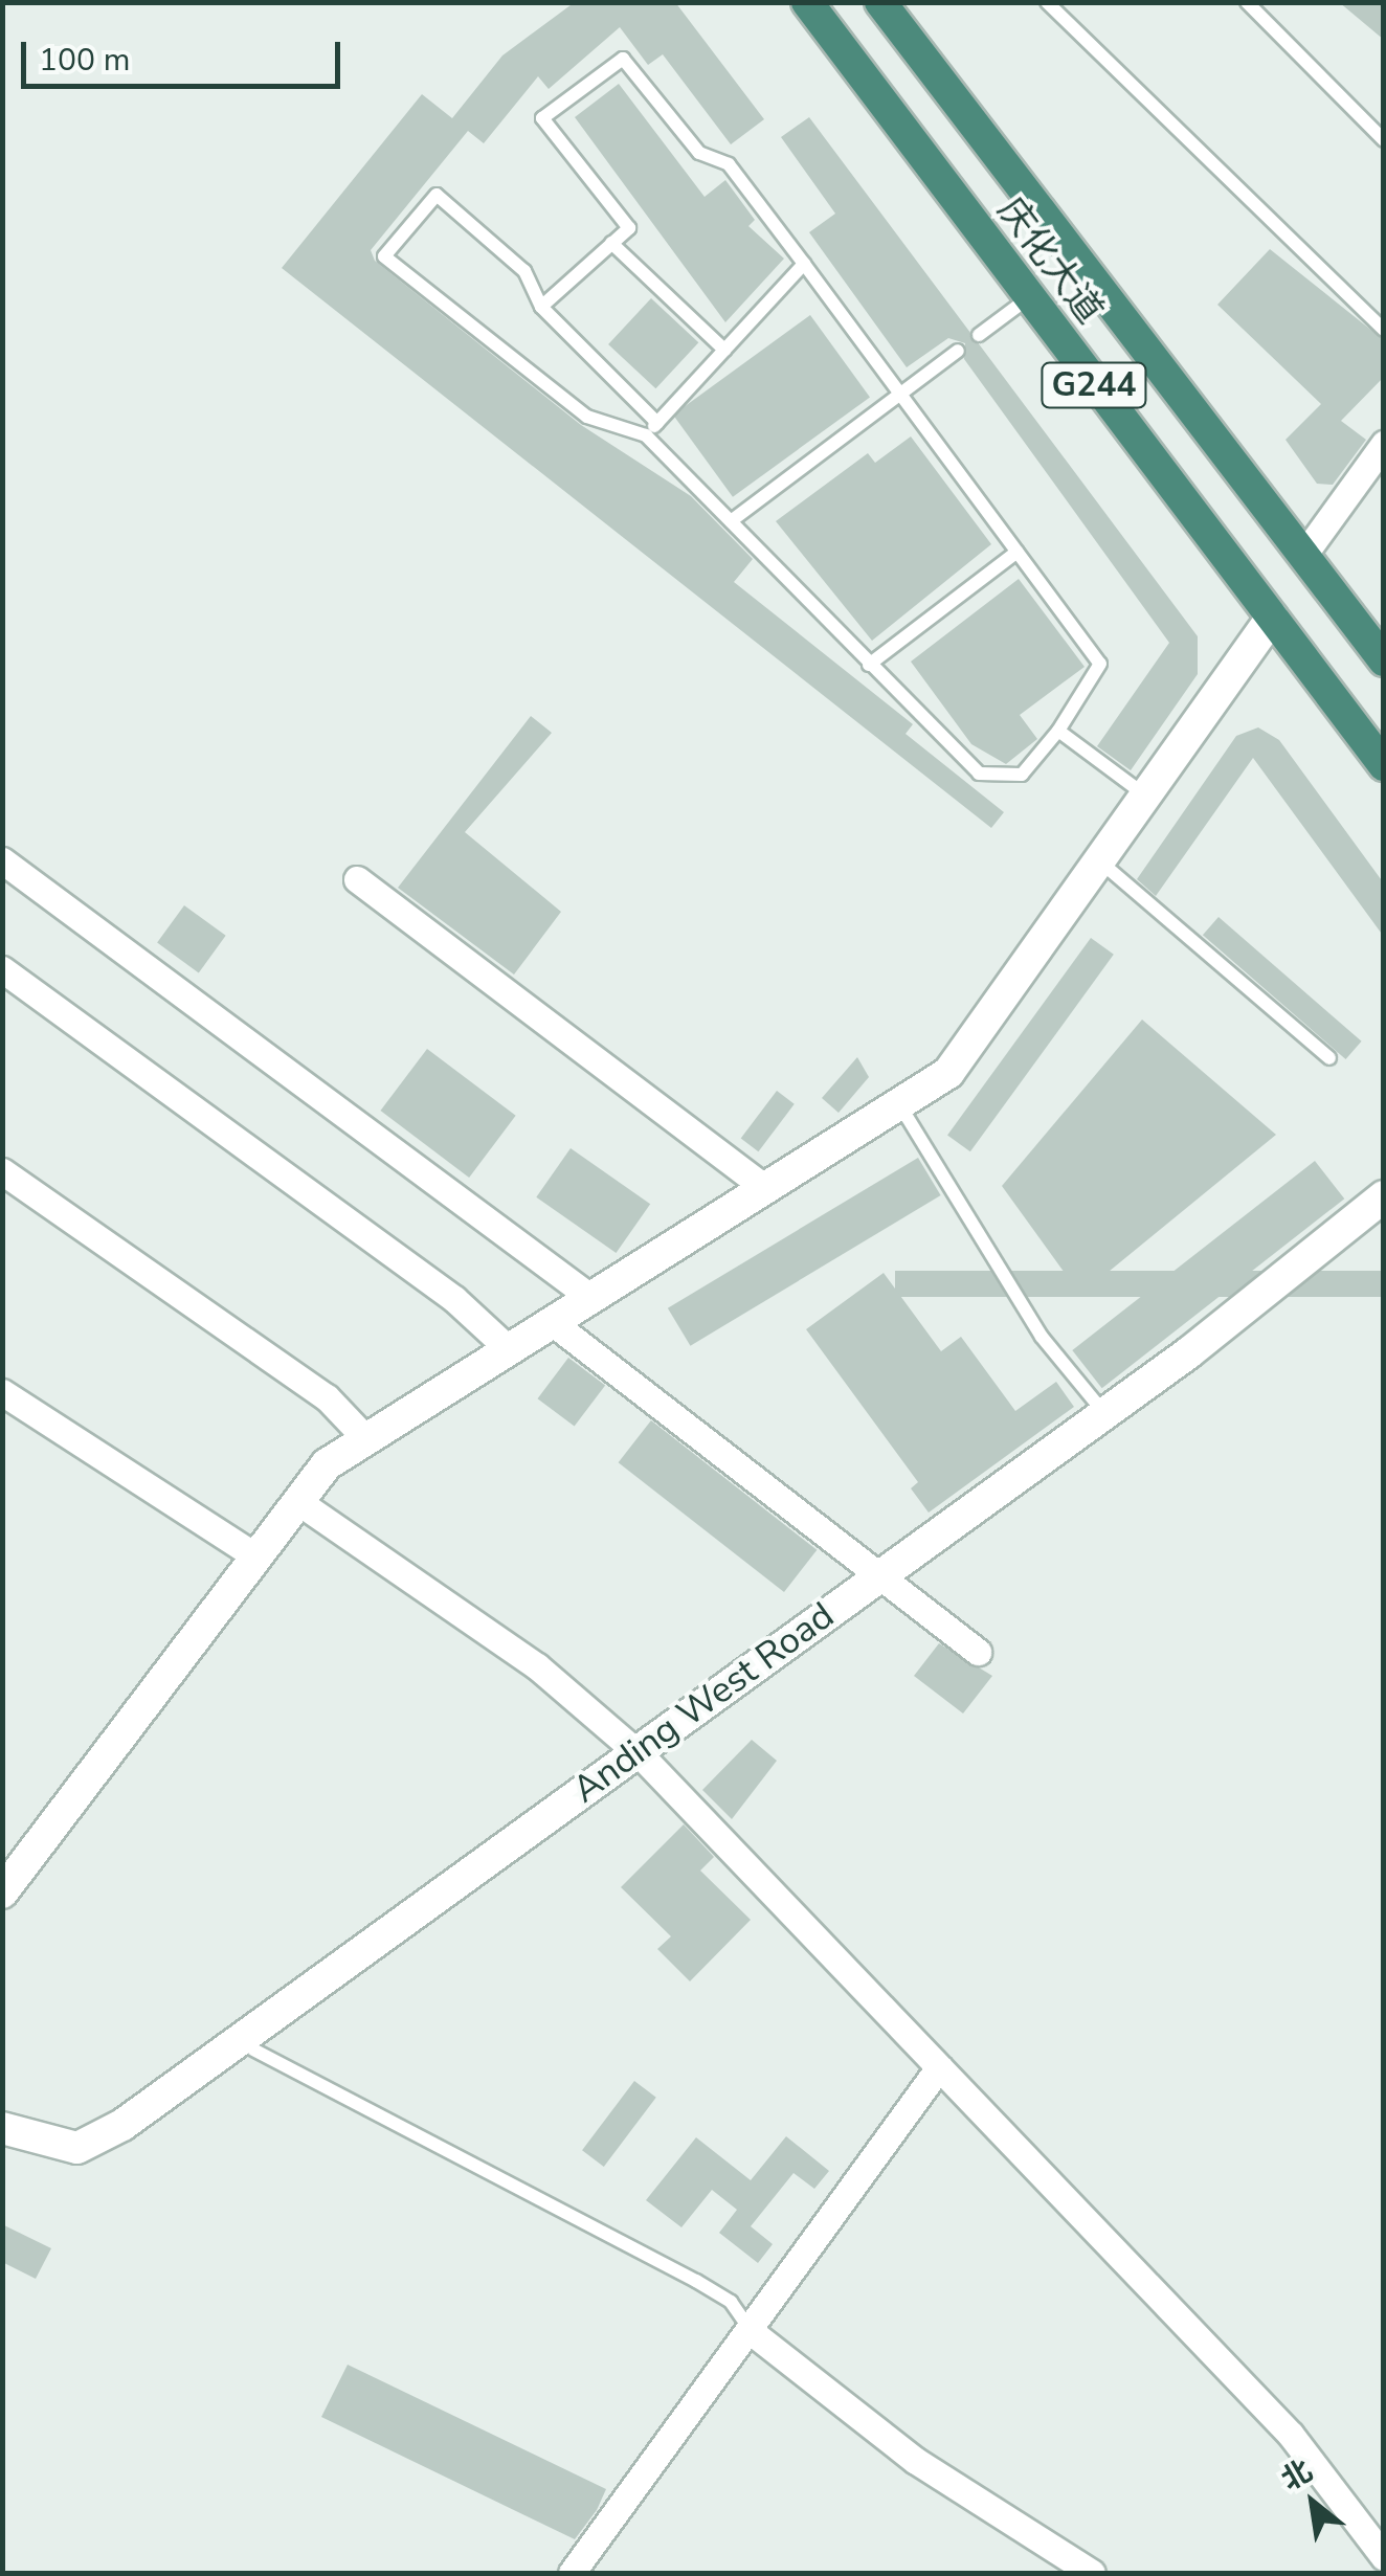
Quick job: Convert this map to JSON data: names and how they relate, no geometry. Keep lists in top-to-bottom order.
{
  "streets": {
    "highway": ["庆化大道", "G244"],
    "street": ["Anding West Road"]
  },
  "scale_bar": "100 m",
  "north": "top left"
}
